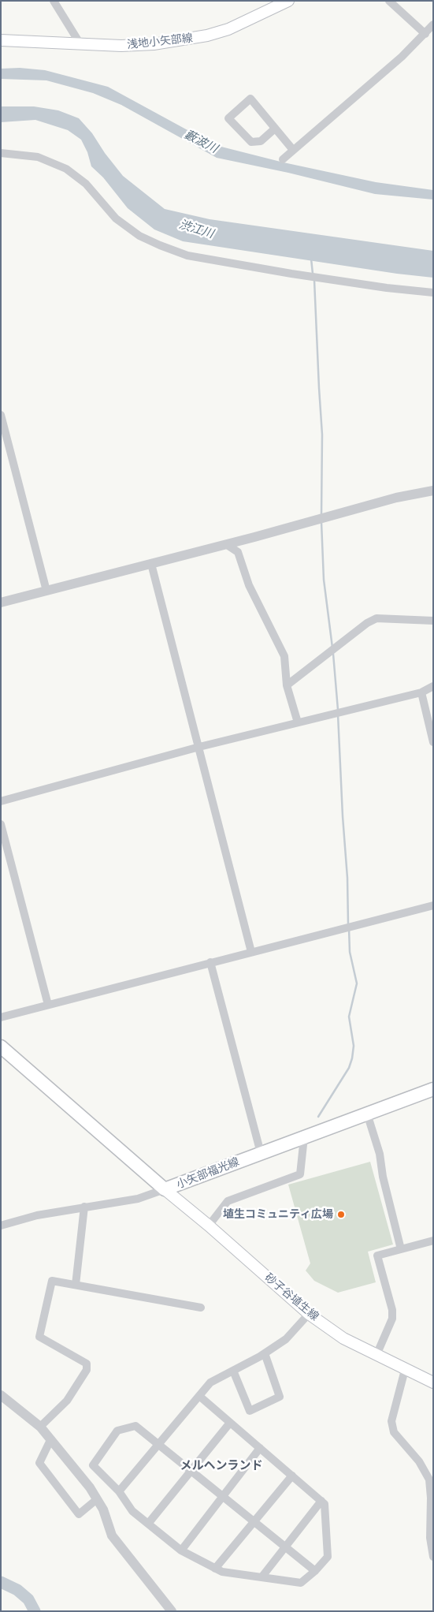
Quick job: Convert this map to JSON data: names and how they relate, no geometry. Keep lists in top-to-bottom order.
{
  "streets": {
    "main road": ["浅地小矢部線", "小矢部福光線", "砂子谷埴生線"]
  },
  "crossings": [
    ["小矢部福光線", "砂子谷埴生線"]
  ],
  "districts": ["メルヘンランド"],
  "water": ["藪波川", "渋江川"],
  "places": ["埴生コミュニティ広場"]
}
